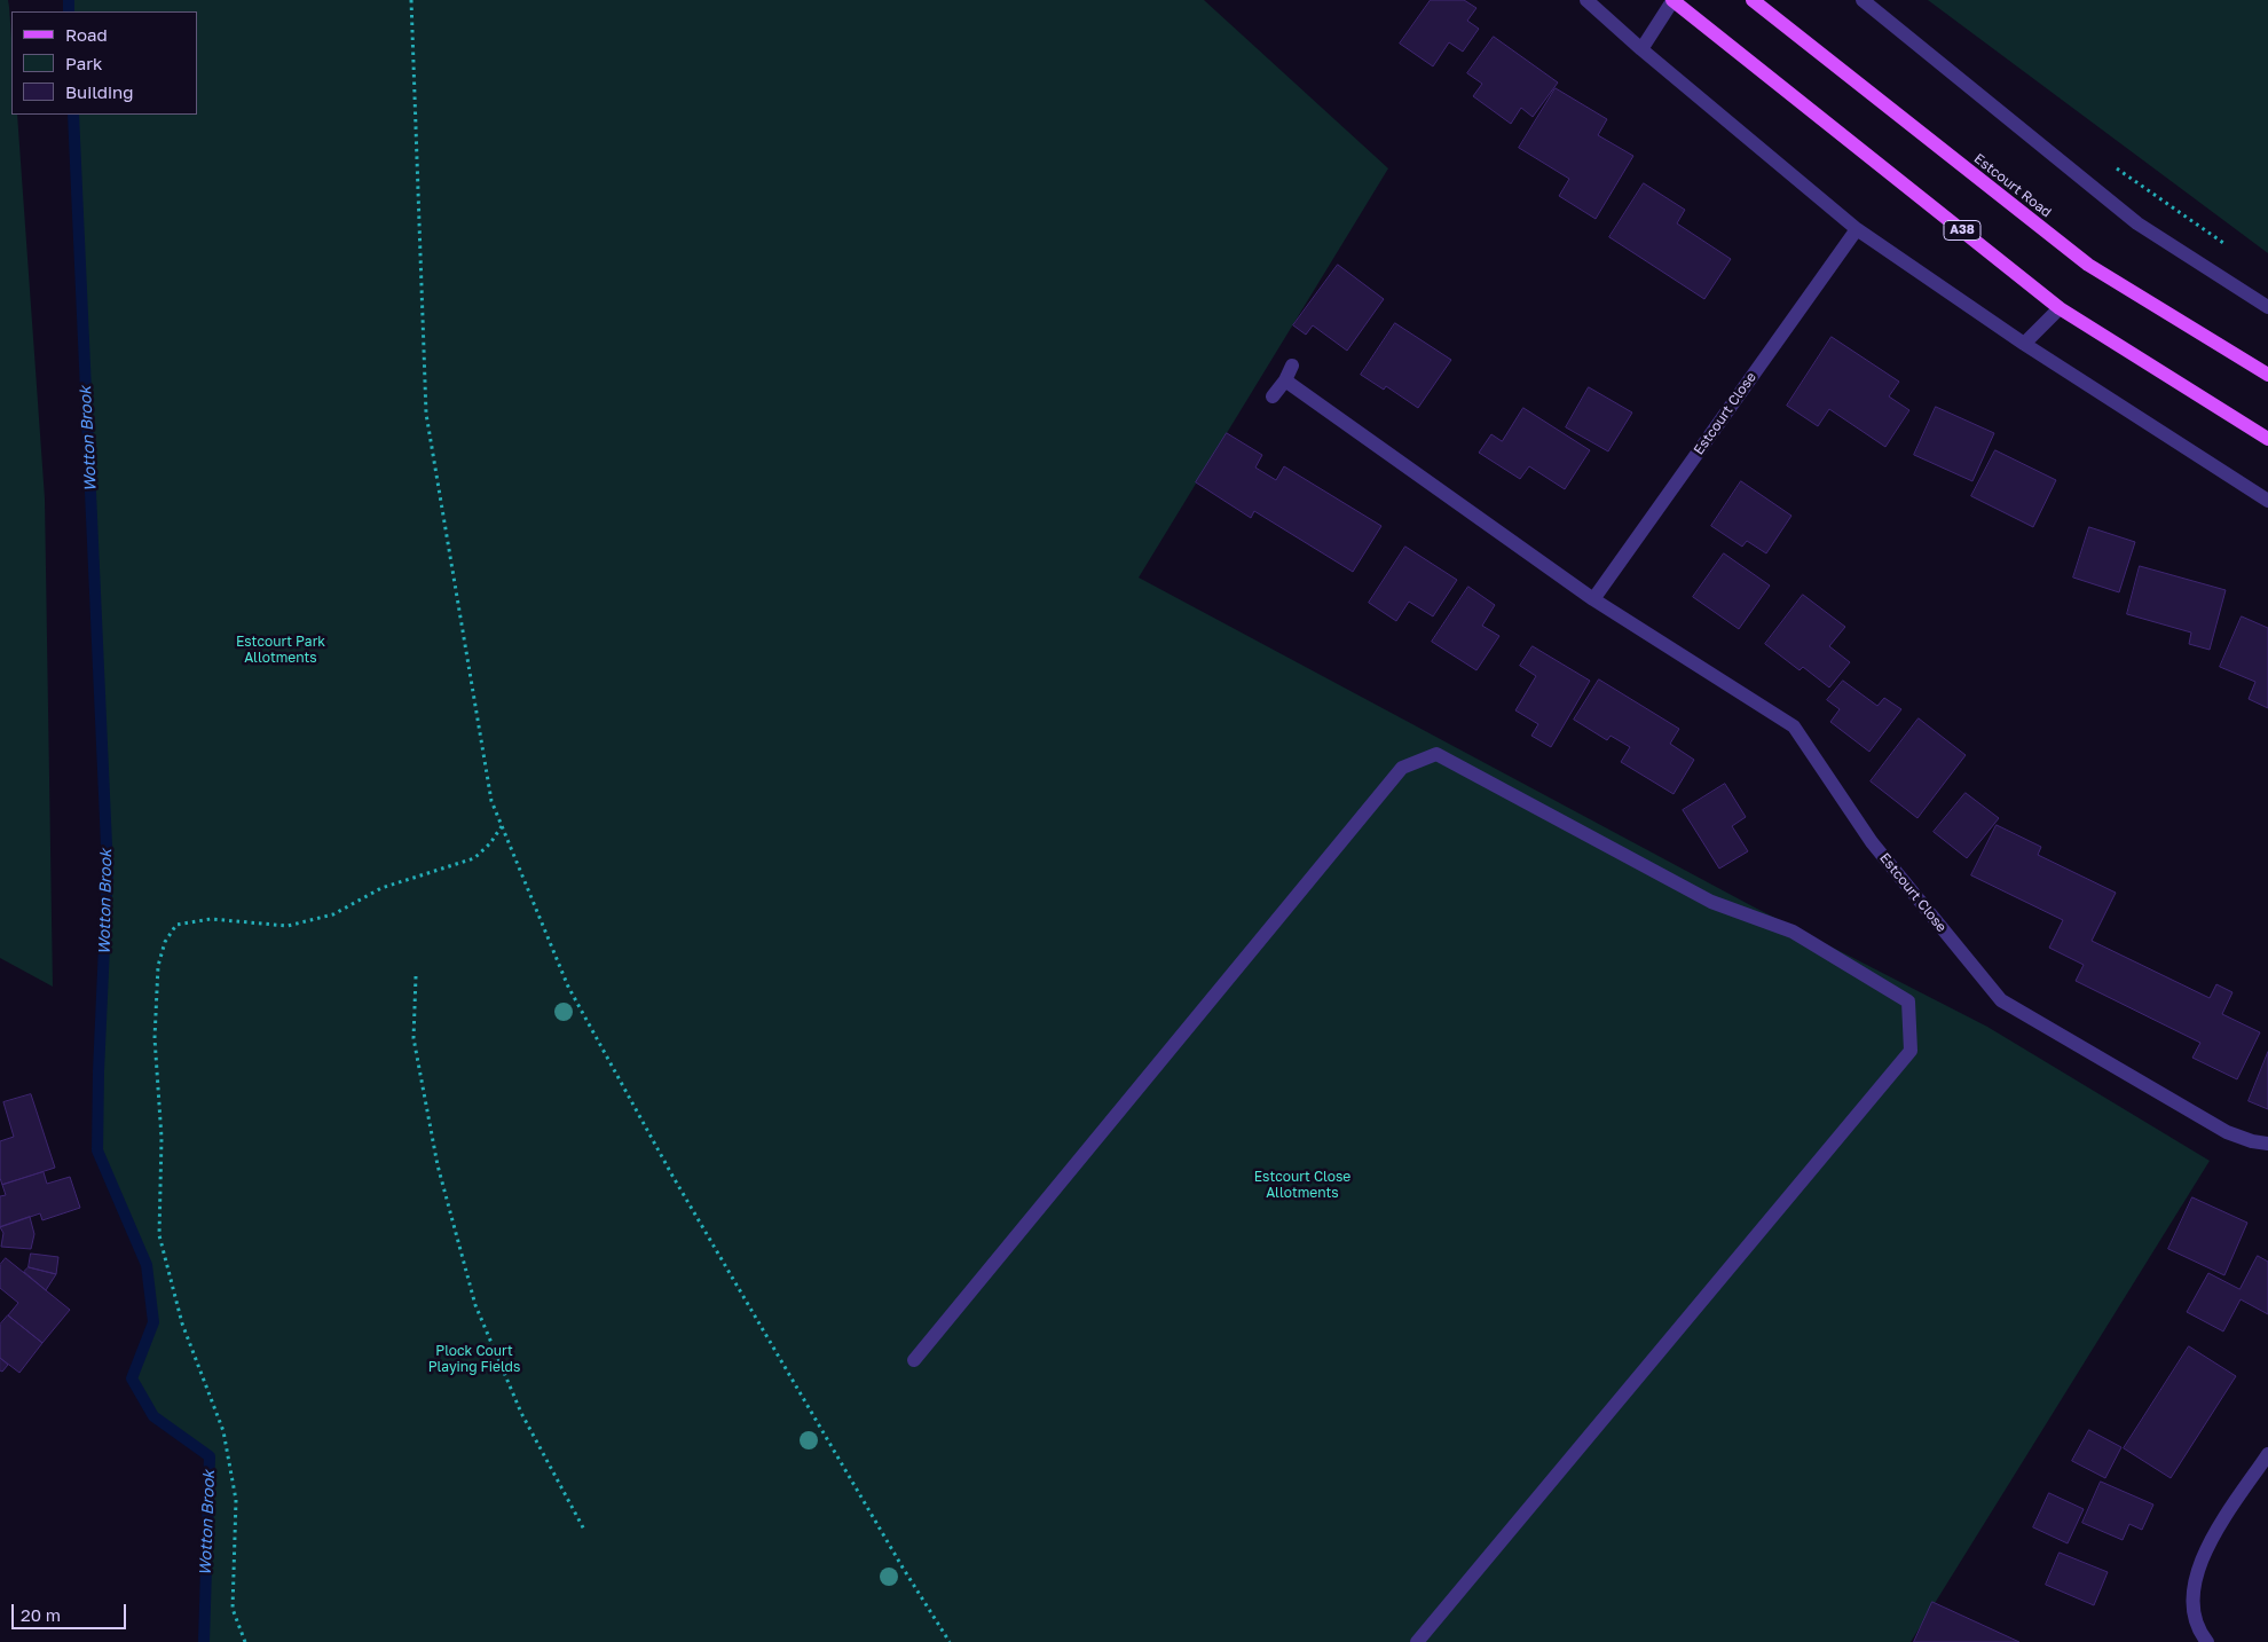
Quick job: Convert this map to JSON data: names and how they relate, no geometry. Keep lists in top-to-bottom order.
{
  "streets": {
    "main road": ["Estcourt Road", "A38"],
    "street": ["Estcourt Close"]
  },
  "water": ["Wotton Brook"],
  "parks": ["Estcourt Park Allotments", "Estcourt Close Allotments", "Plock Court Playing Fields"],
  "legend": ["Road", "Park", "Building"],
  "scale_bar": "20 m"
}
